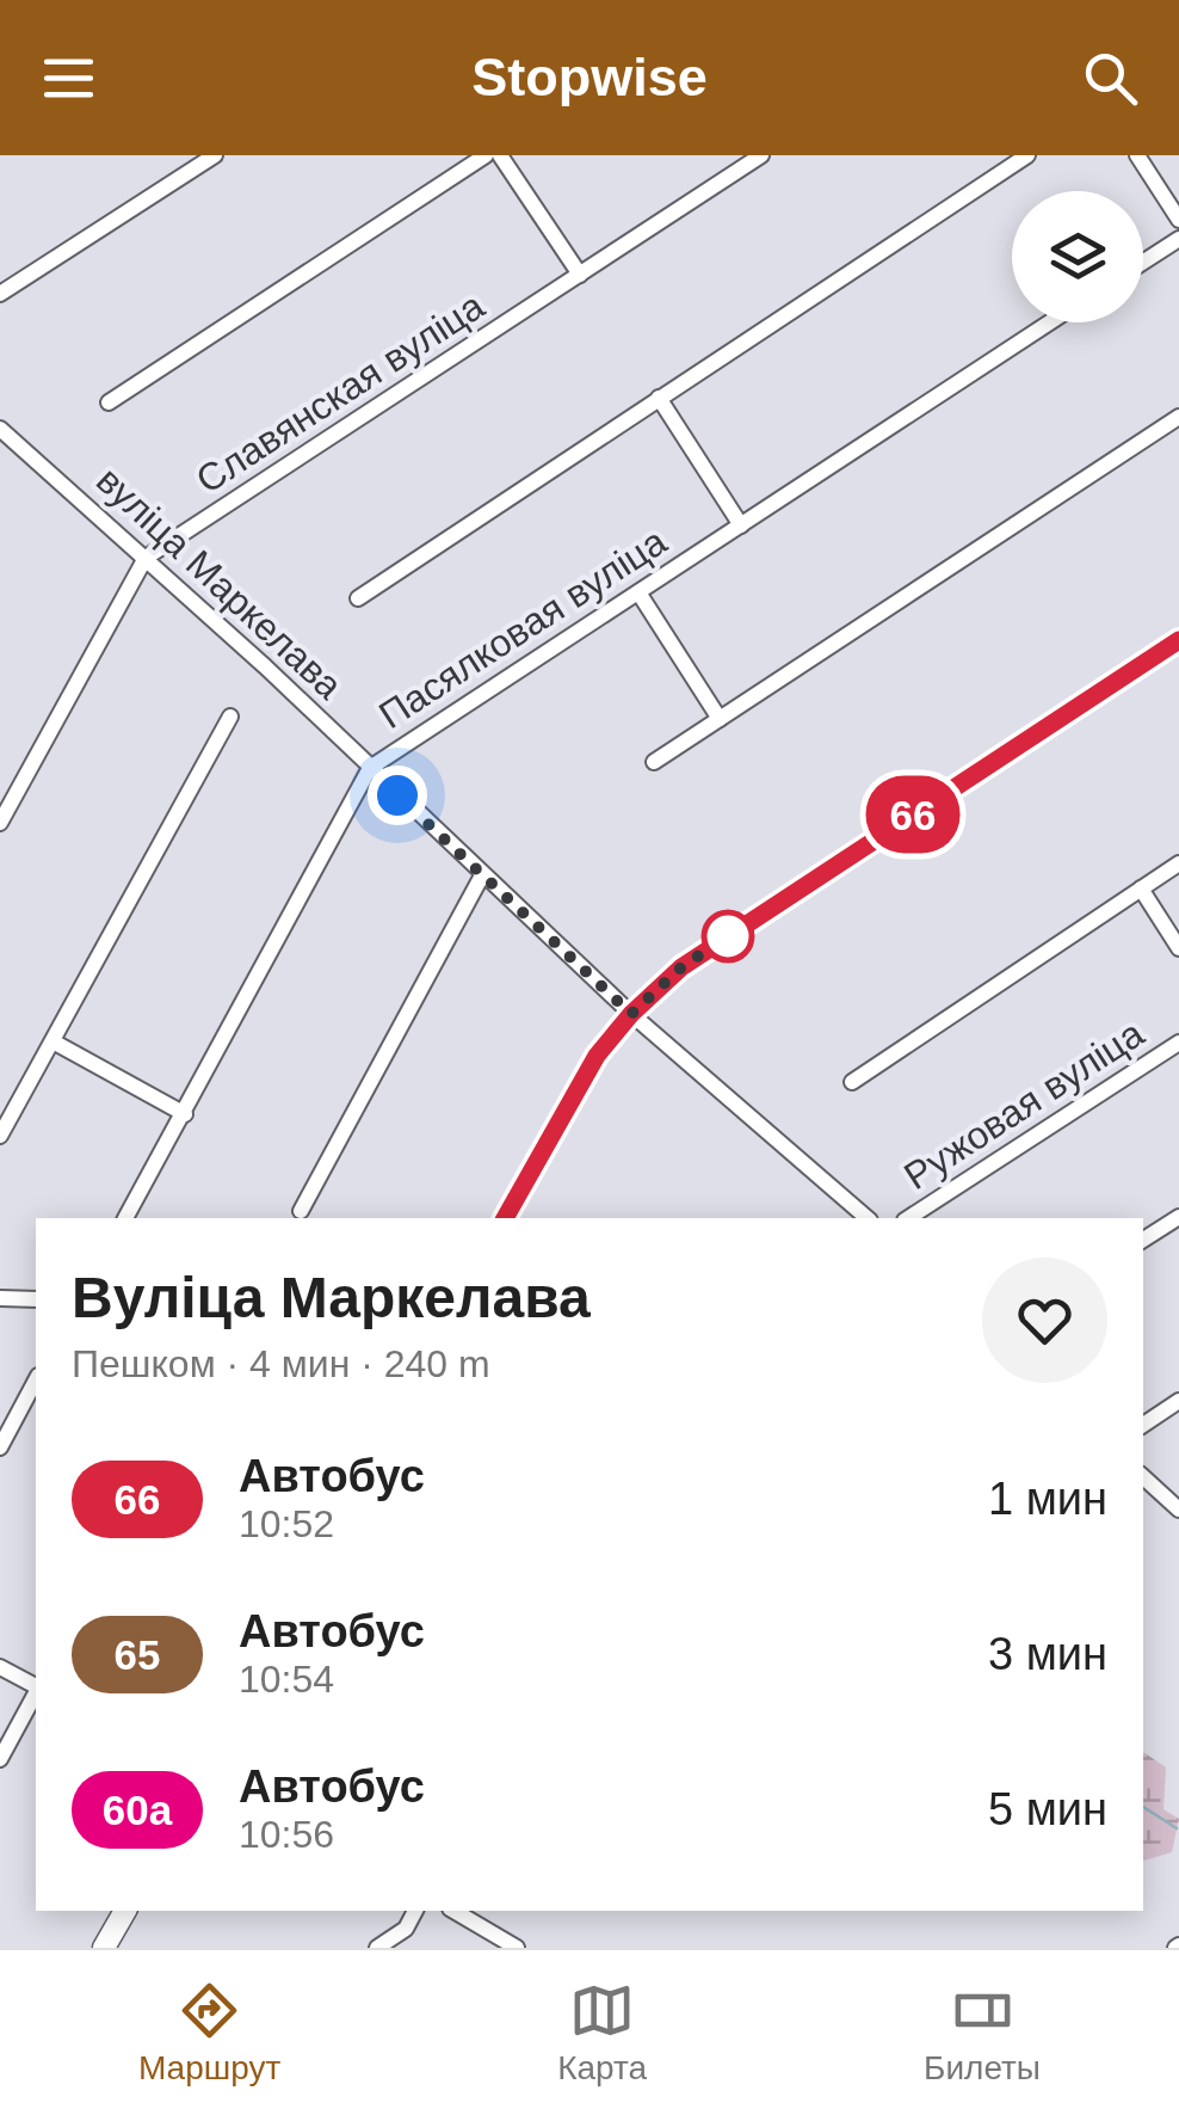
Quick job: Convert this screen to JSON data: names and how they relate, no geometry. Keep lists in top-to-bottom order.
{
  "streets": {
    "street": [
      "Славянская вуліца",
      "вуліца Маркелава",
      "Пасялковая вуліца",
      "Ружовая вуліца"
    ]
  },
  "crossings": [
    ["Славянская вуліца", "вуліца Маркелава"],
    ["вуліца Маркелава", "Пасялковая вуліца"]
  ],
  "lines": ["bus line 66"],
  "page": {
    "header": "Stopwise",
    "on_map": "66",
    "heading": ["Вуліца Маркелава", "Пешком · 4 мин · 240 m"],
    "list": [
      {
        "mark": "66",
        "name": "Автобус",
        "note": "10:52",
        "value": "1 мин"
      },
      {
        "mark": "65",
        "name": "Автобус",
        "note": "10:54",
        "value": "3 мин"
      },
      {
        "mark": "60а",
        "name": "Автобус",
        "note": "10:56",
        "value": "5 мин"
      }
    ],
    "tabs": ["Маршрут", "Карта", "Билеты"]
  }
}
